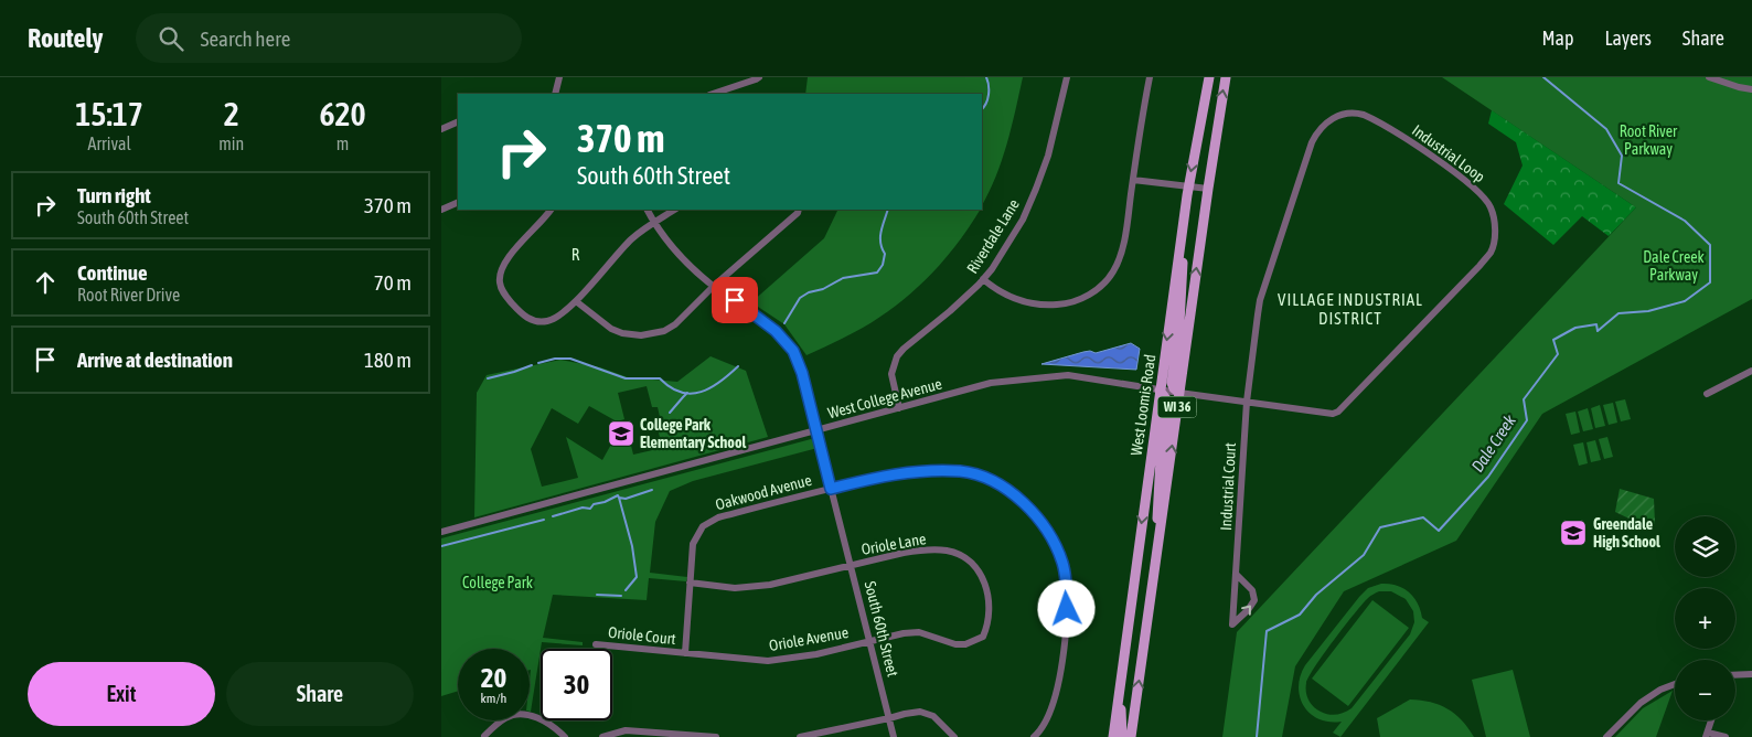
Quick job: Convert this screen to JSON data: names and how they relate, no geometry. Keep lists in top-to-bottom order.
{
  "streets": {
    "main road": ["West Loomis Road", "WI 36"],
    "street": [
      "Industrial Loop",
      "Riverdale Lane",
      "West College Avenue",
      "Industrial Court",
      "Oakwood Avenue",
      "Oriole Lane",
      "South 60th Street",
      "Oriole Court",
      "Oriole Avenue"
    ]
  },
  "crossings": [
    ["Industrial Loop", "West College Avenue"],
    ["Industrial Loop", "WI 36"],
    ["Industrial Loop", "Industrial Court"],
    ["Riverdale Lane", "West College Avenue"],
    ["West College Avenue", "West Loomis Road"],
    ["West College Avenue", "WI 36"],
    ["West College Avenue", "South 60th Street"],
    ["Oakwood Avenue", "Oriole Lane"],
    ["Oakwood Avenue", "South 60th Street"],
    ["Oakwood Avenue", "Oriole Court"],
    ["Oakwood Avenue", "Oriole Avenue"],
    ["Oriole Lane", "South 60th Street"],
    ["Oriole Lane", "Oriole Avenue"],
    ["South 60th Street", "Oriole Avenue"],
    ["Oriole Court", "Oriole Avenue"]
  ],
  "districts": ["R", "VILLAGE INDUSTRIAL DISTRICT"],
  "water": ["Dale Creek"],
  "parks": ["Root River Parkway", "Dale Creek Parkway", "College Park"],
  "places": {
    "school or university": ["College Park Elementary School", "Greendale High School"]
  },
  "page": {
    "header": "Routely",
    "search": "Search here",
    "nav": ["Map", "Layers", "Share"],
    "eta": [
      "15:17",
      "Arrival",
      "2",
      "min",
      "620",
      "m"
    ],
    "turn": ["370 m", "South 60th Street"],
    "list": [
      {
        "name": "Turn right",
        "note": "South 60th Street",
        "value": "370 m"
      },
      {
        "name": "Continue",
        "note": "Root River Drive",
        "value": "70 m"
      },
      {
        "name": "Arrive at destination",
        "value": "180 m"
      }
    ],
    "map_buttons": ["+", "−"],
    "speed": "20 km/h",
    "limit": "30",
    "buttons": ["Exit", "Share"]
  }
}
